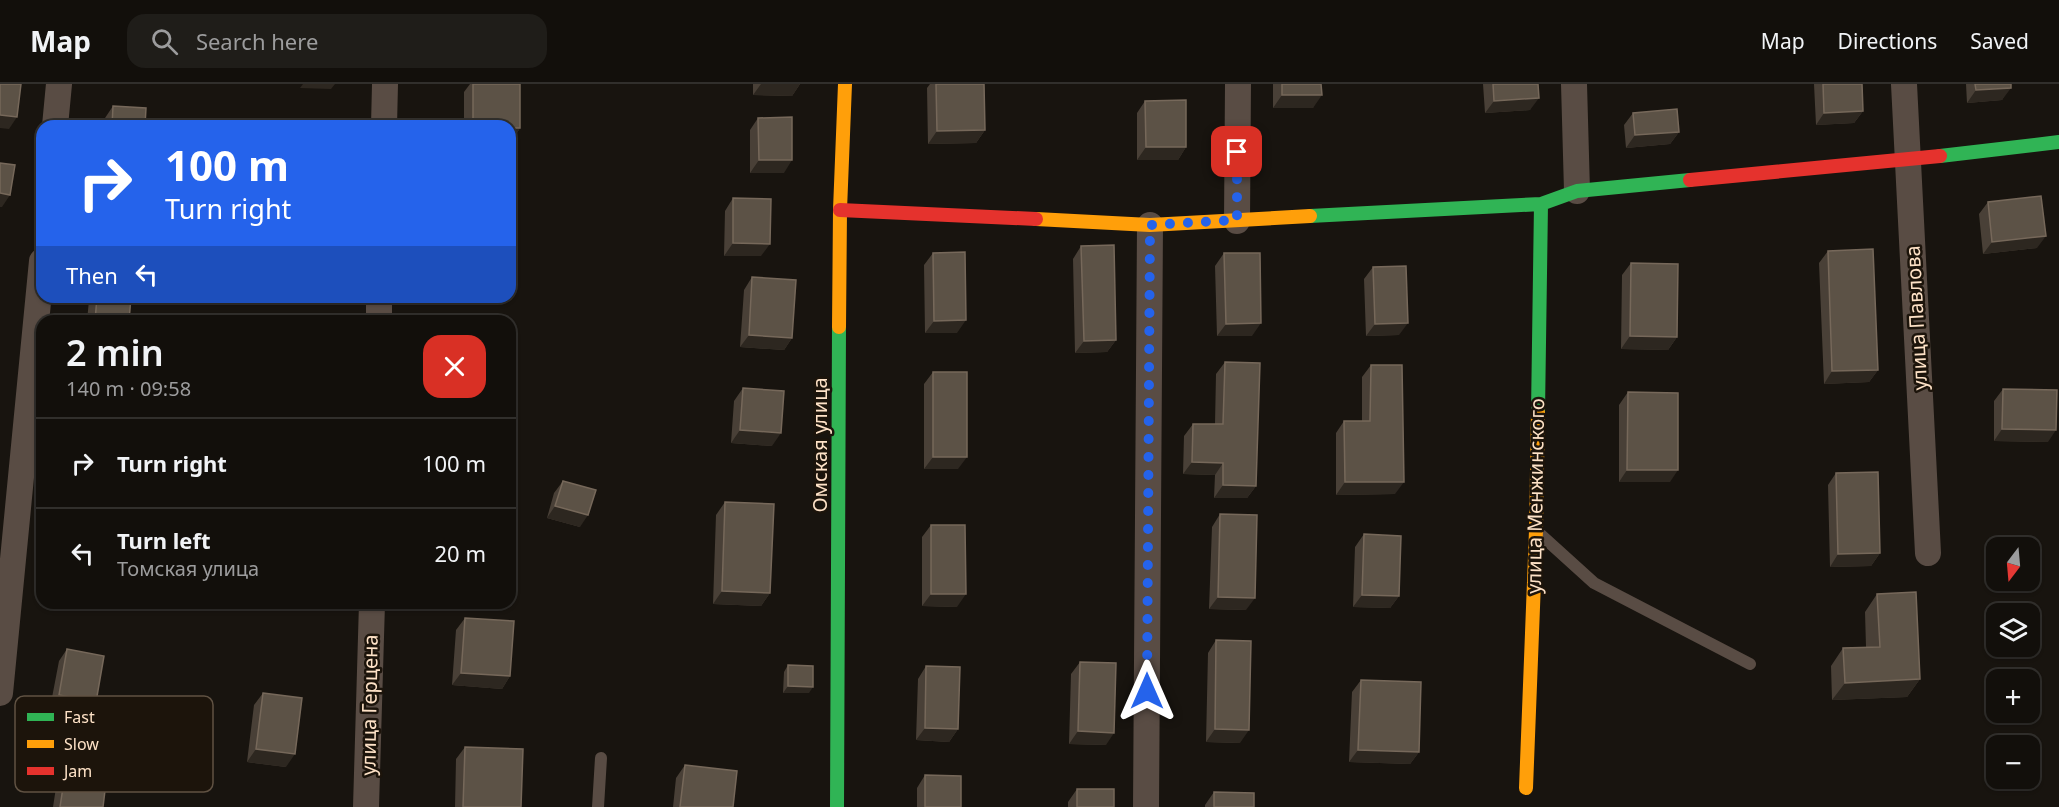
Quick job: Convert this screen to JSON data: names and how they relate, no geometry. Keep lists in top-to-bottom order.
{
  "streets": {
    "street": [
      "улица Павлова",
      "Омская улица",
      "улица Менжинского",
      "улица Герцена"
    ]
  },
  "legend": ["Fast", "Slow", "Jam"],
  "north": "bottom",
  "page": {
    "header": "Map",
    "search": "Search here",
    "nav": ["Map", "Directions", "Saved"],
    "turn": ["100 m", "Turn right"],
    "then": "Then",
    "heading": ["2 min", "140 m · 09:58"],
    "list": [
      {
        "name": "Turn right",
        "value": "100 m"
      },
      {
        "name": "Turn left",
        "note": "Томская улица",
        "value": "20 m"
      }
    ],
    "map_buttons": ["+", "−"]
  }
}
